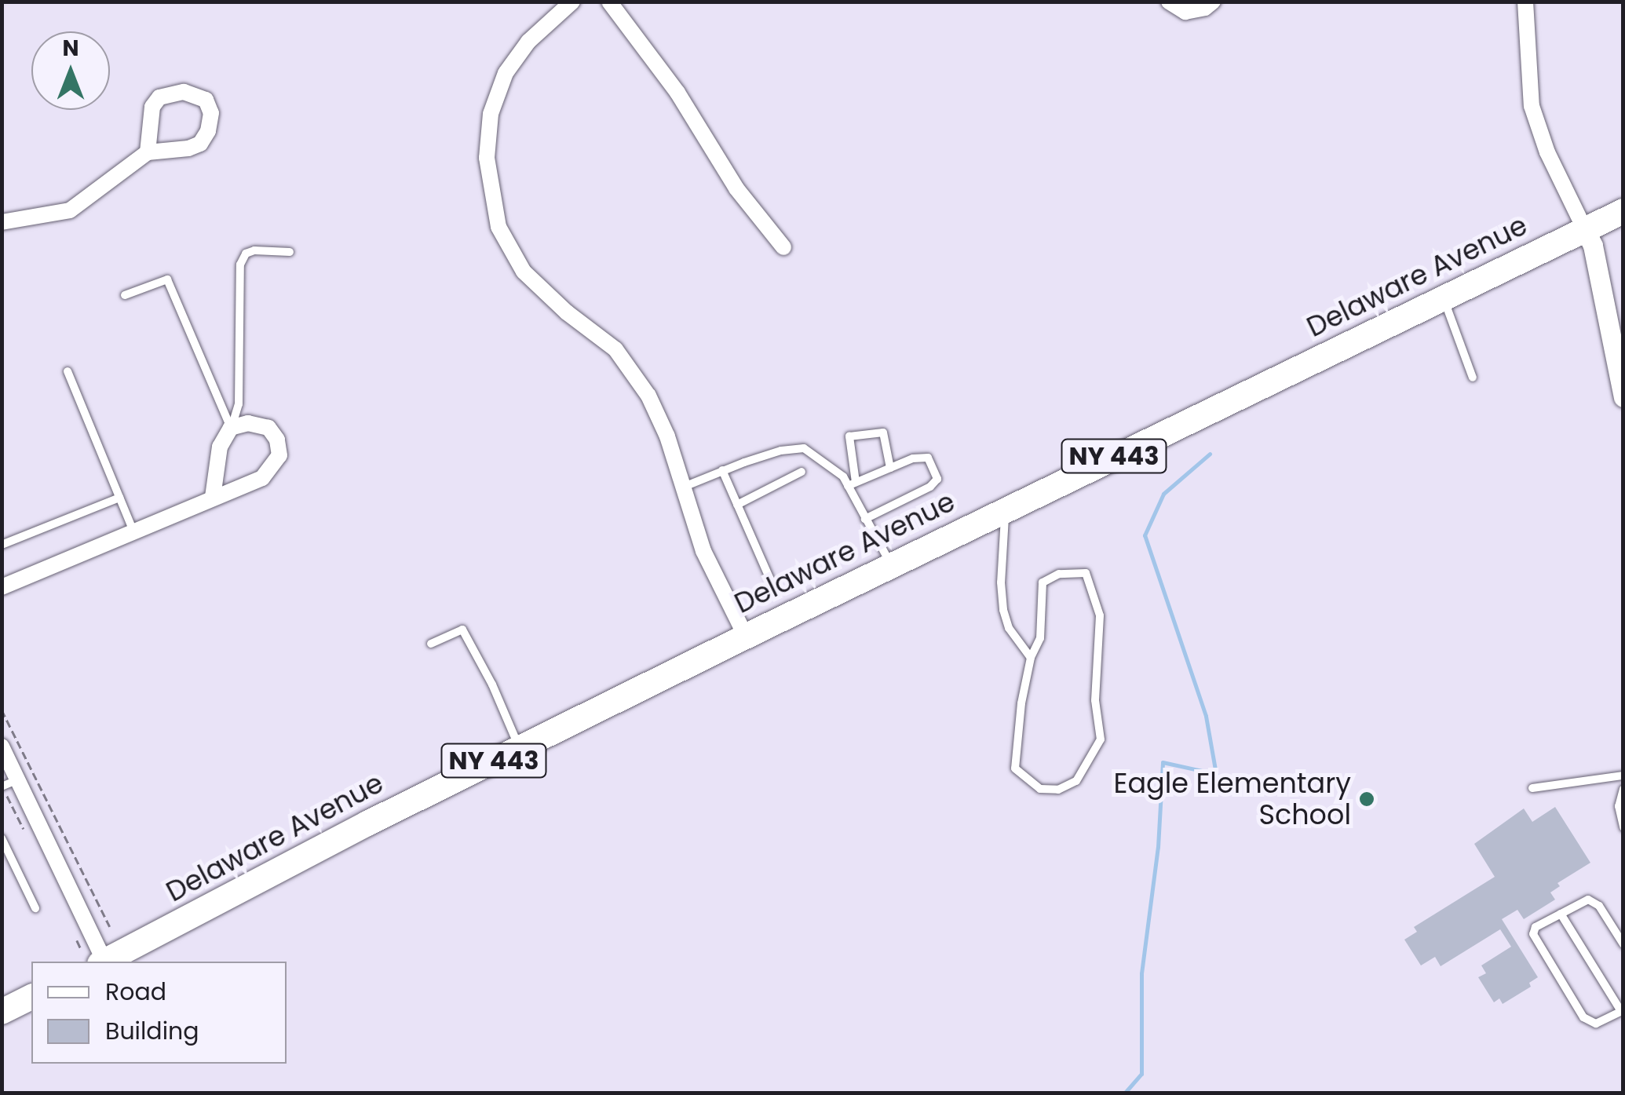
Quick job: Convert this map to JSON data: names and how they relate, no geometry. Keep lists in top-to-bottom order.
{
  "streets": {
    "main road": ["Delaware Avenue", "NY 443"]
  },
  "places": ["Eagle Elementary School"],
  "legend": ["Road", "Building"],
  "north": "top"
}
